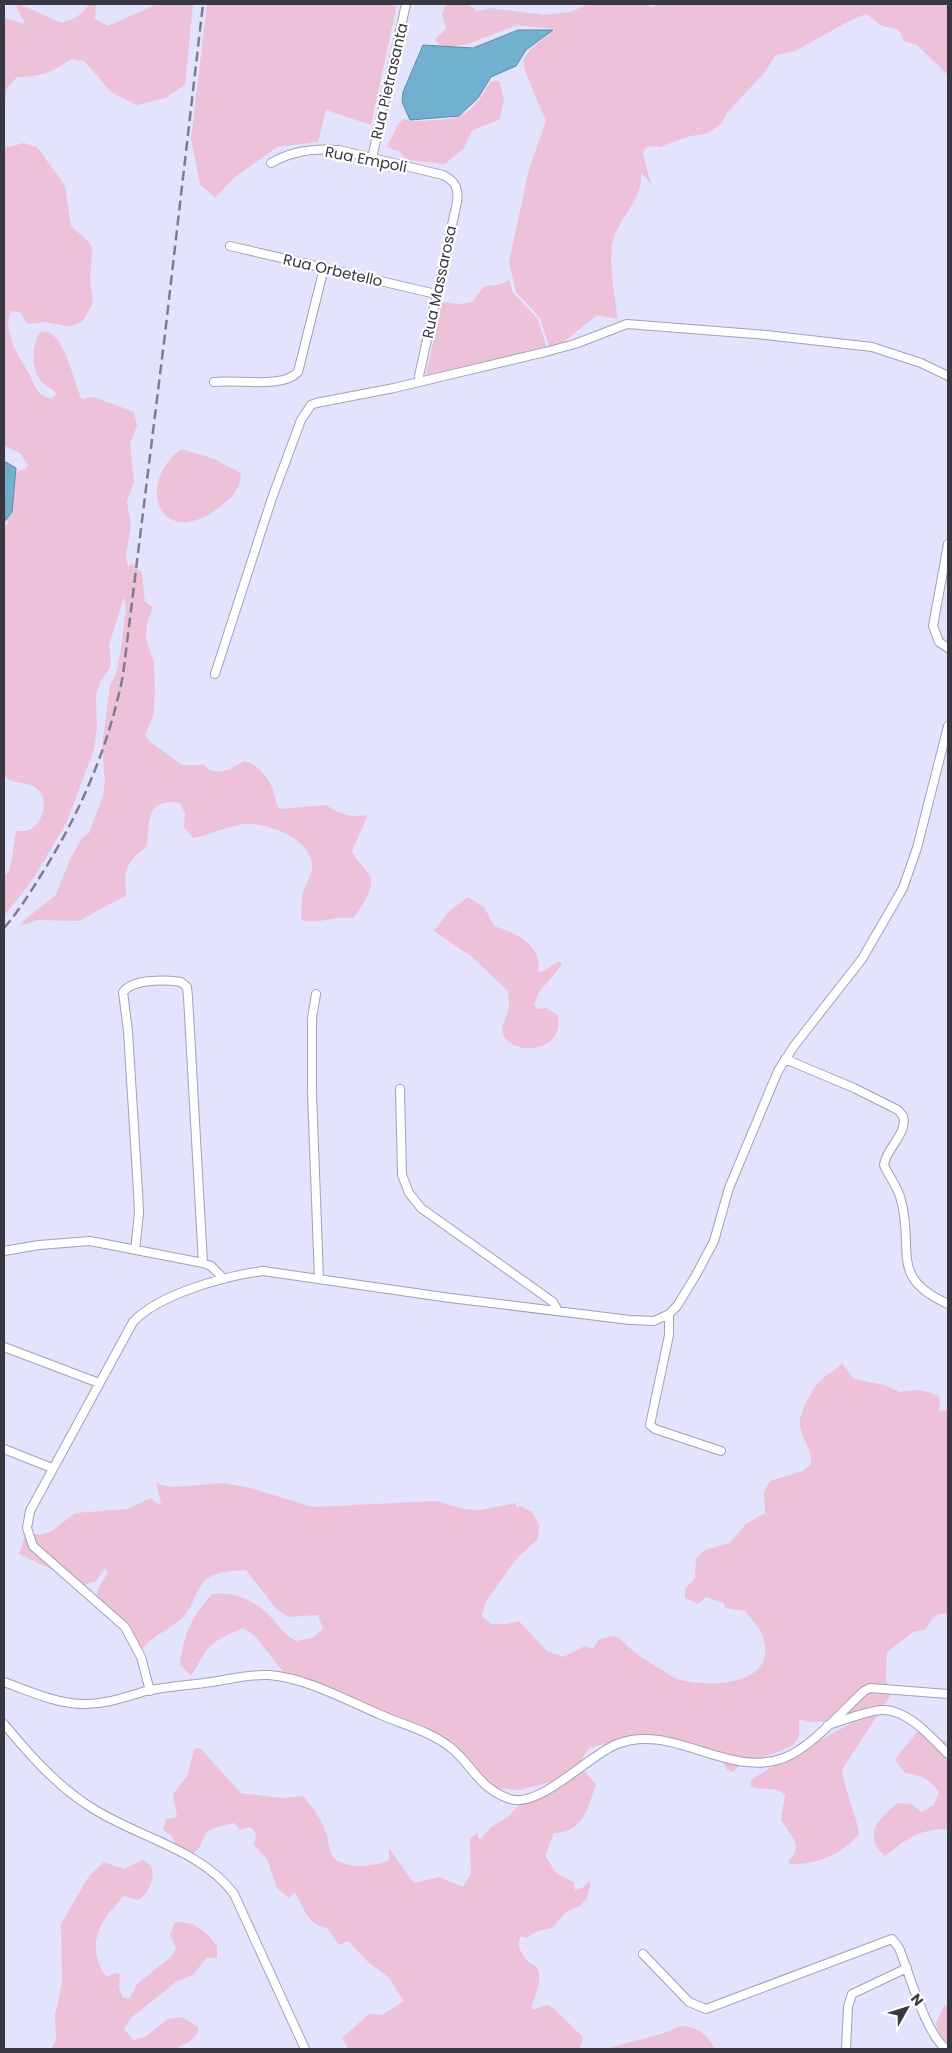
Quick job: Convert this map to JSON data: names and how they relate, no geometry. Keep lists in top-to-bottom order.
{
  "streets": {
    "street": [
      "Rua Pietrasanta",
      "Rua Empoli",
      "Rua Orbetello",
      "Rua Massarosa"
    ]
  },
  "crossings": [
    ["Rua Pietrasanta", "Rua Empoli"],
    ["Rua Empoli", "Rua Massarosa"],
    ["Rua Orbetello", "Rua Massarosa"]
  ],
  "north": "top right"
}
